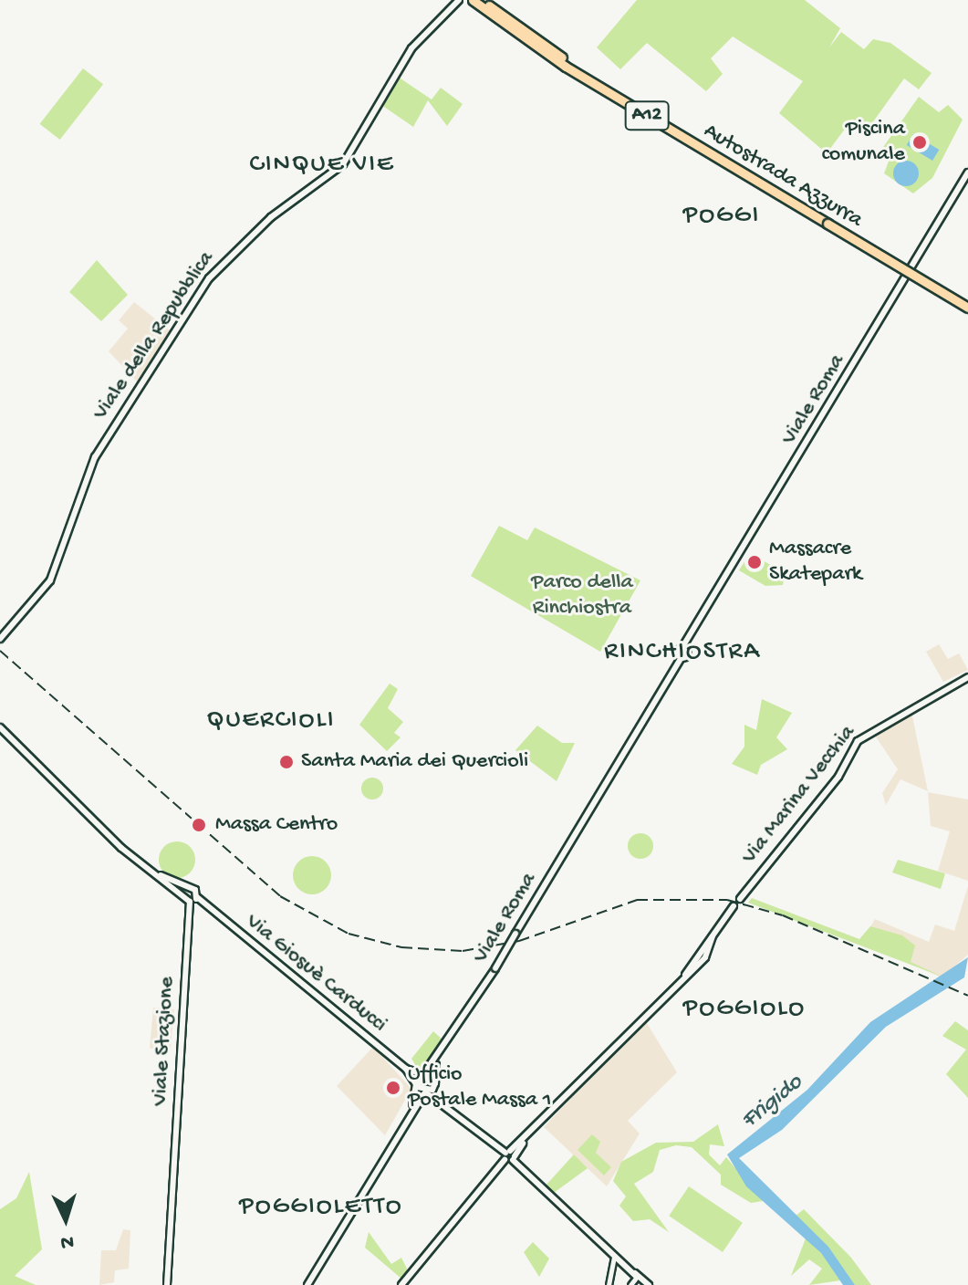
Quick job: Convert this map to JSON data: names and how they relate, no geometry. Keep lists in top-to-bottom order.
{
  "streets": {
    "highway": ["A12", "Autostrada Azzurra"],
    "main road": [
      "Viale della Repubblica",
      "Viale Roma",
      "Via Marina Vecchia",
      "Via Giosuè Carducci",
      "Viale Stazione"
    ]
  },
  "crossings": [
    ["Viale Roma", "Via Giosuè Carducci"]
  ],
  "districts": [
    "CINQUE VIE",
    "POGGI",
    "RINCHIOSTRA",
    "QUERCIOLI",
    "POGGIOLO",
    "POGGIOLETTO"
  ],
  "water": ["Frigido"],
  "parks": ["Parco della Rinchiostra"],
  "places": [
    "Piscina comunale",
    "Massacre Skatepark",
    "Santa Maria dei Quercioli",
    "Massa Centro",
    "Ufficio Postale Massa 1"
  ],
  "north": "bottom"
}
